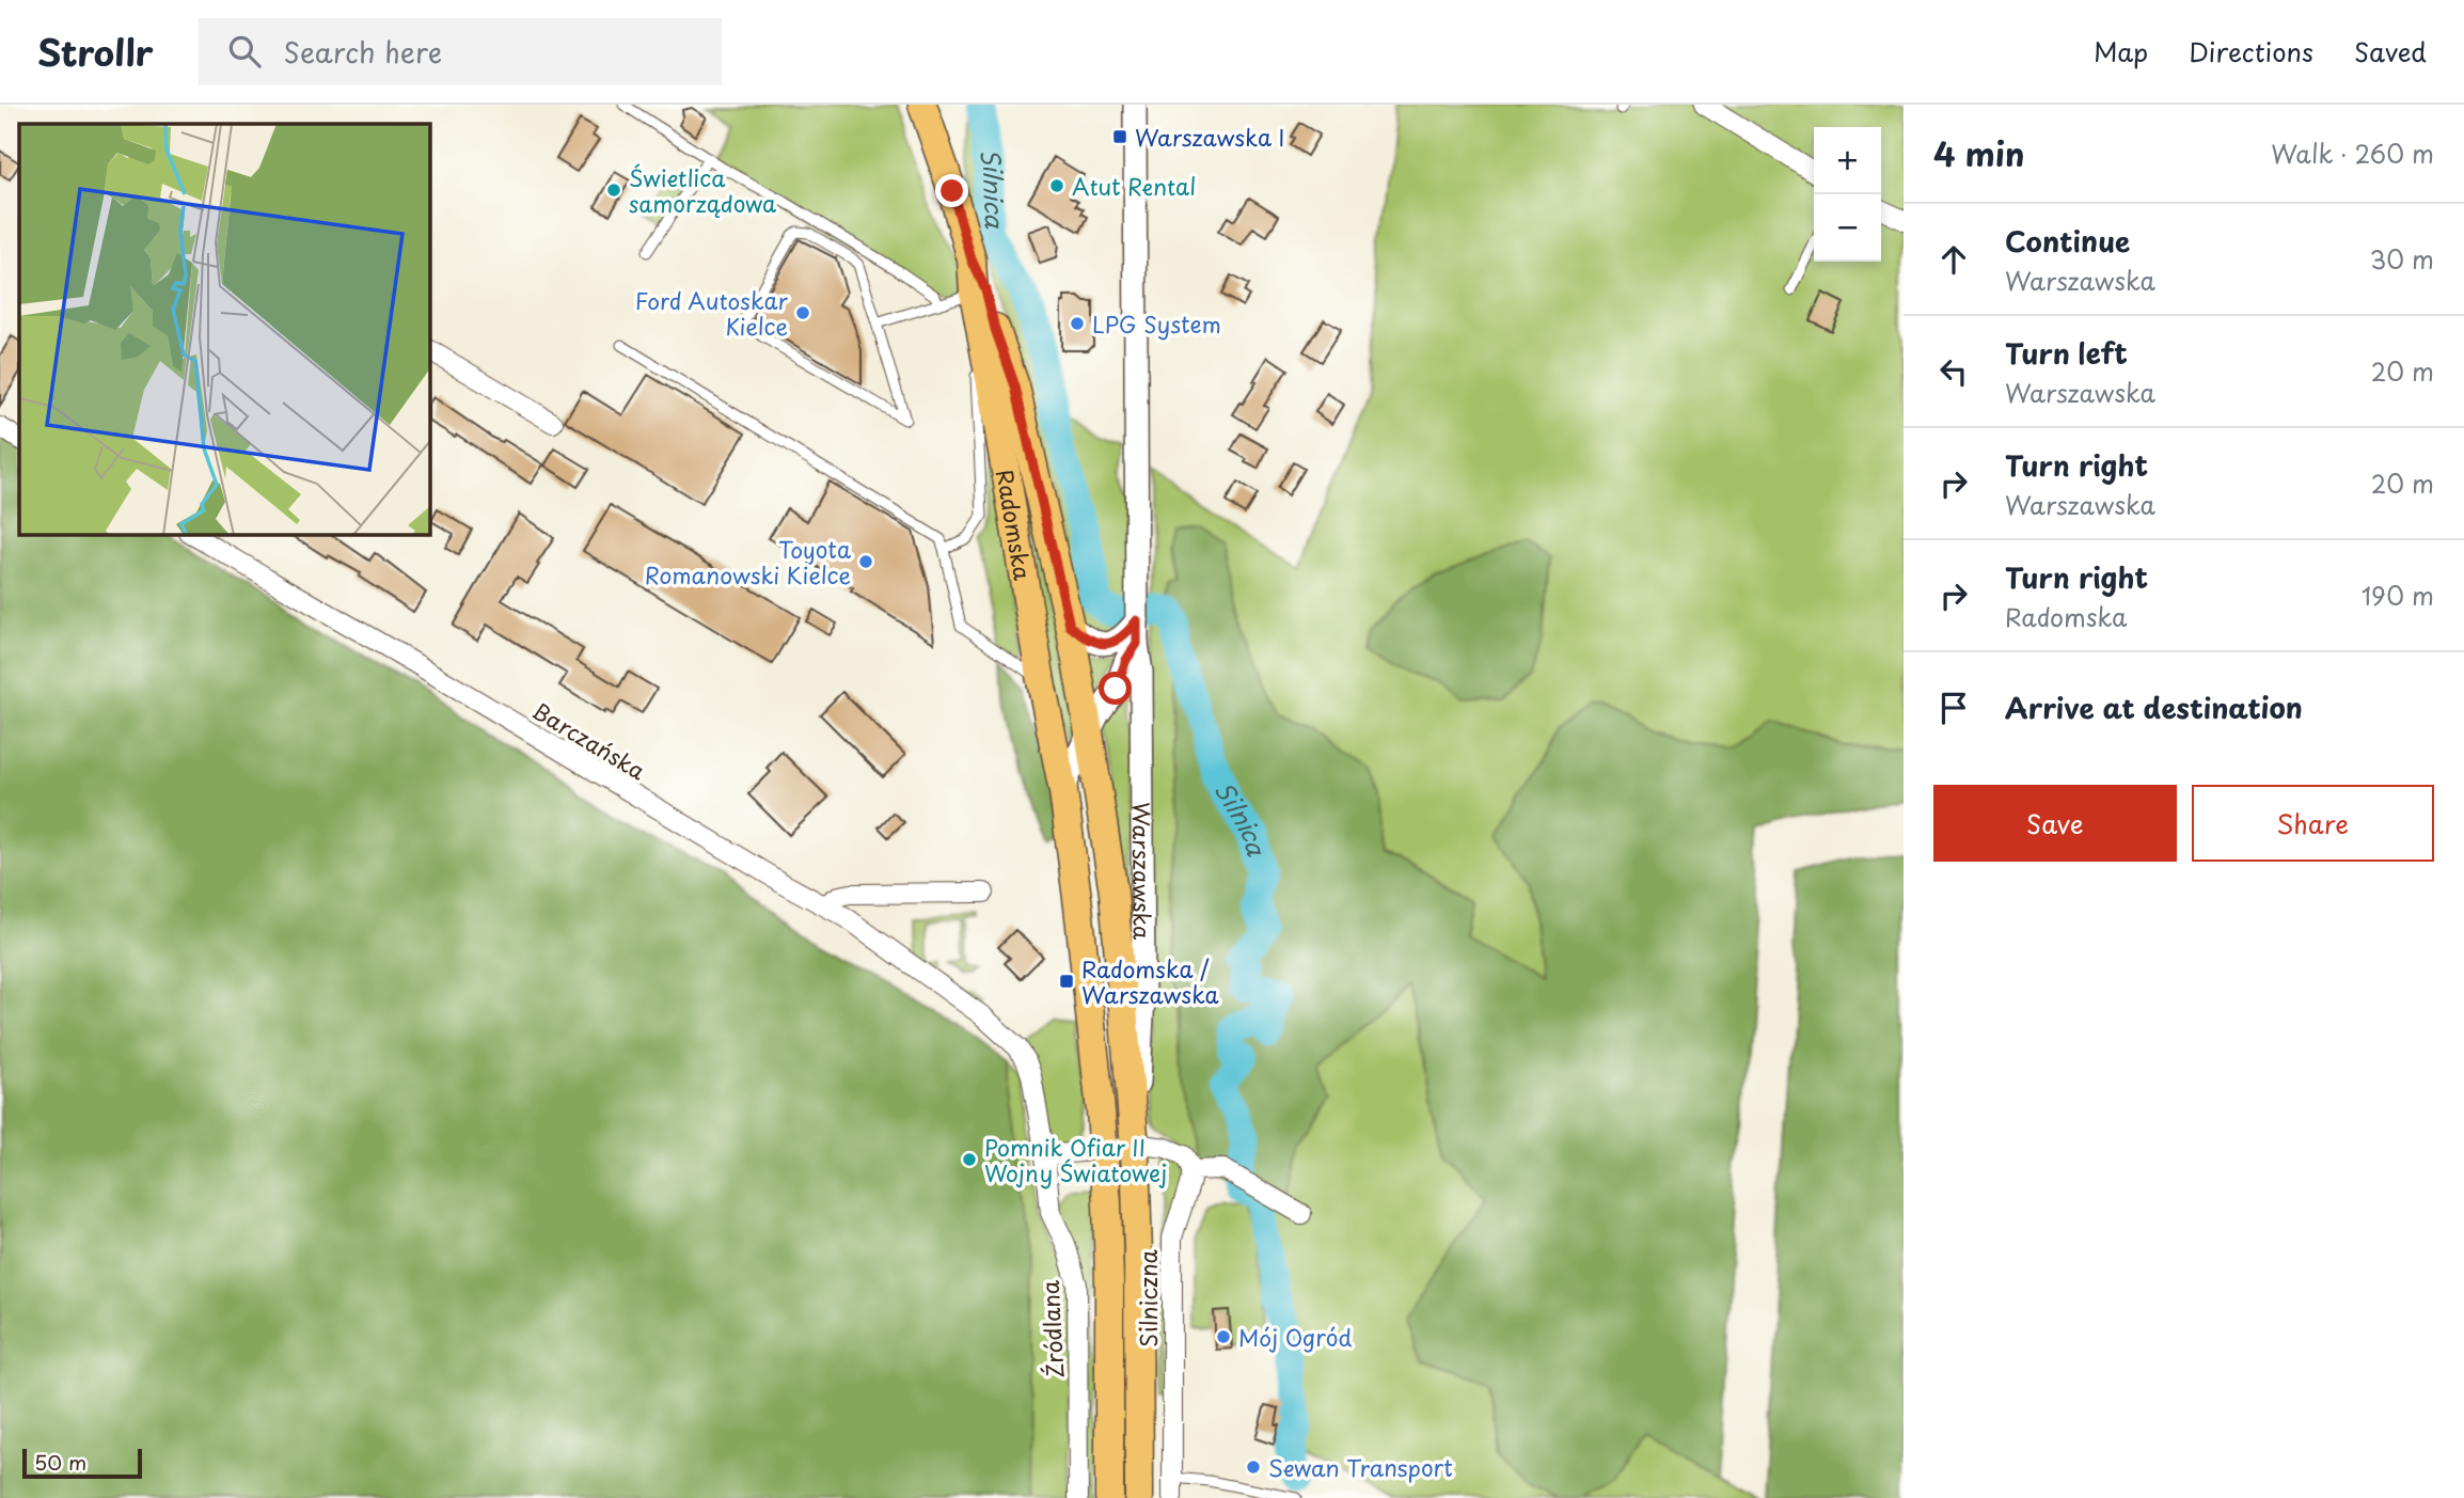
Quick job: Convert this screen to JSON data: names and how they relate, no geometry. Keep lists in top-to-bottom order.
{
  "streets": {
    "main road": ["Radomska", "Warszawska"],
    "street": ["Barczańska", "Silniczna", "Źródlana"]
  },
  "crossings": [
    ["Radomska", "Warszawska"],
    ["Barczańska", "Źródlana"]
  ],
  "water": ["Silnica"],
  "places": {
    "transit": ["Warszawska I", "Radomska / Warszawska"],
    "other": [
      "Atut Rental",
      "Świetlica samorządowa",
      "Ford Autoskar Kielce",
      "LPG System",
      "Toyota Romanowski Kielce",
      "Pomnik Ofiar II Wojny Światowej",
      "Mój Ogród",
      "Sewan Transport"
    ]
  },
  "scale_bar": "50 m",
  "page": {
    "header": "Strollr",
    "search": "Search here",
    "nav": ["Map", "Directions", "Saved"],
    "heading": ["4 min", "Walk · 260 m"],
    "map_buttons": ["+", "−"],
    "list": [
      ["Continue", "Warszawska", "30 m"],
      ["Turn left", "Warszawska", "20 m"],
      ["Turn right", "Warszawska", "20 m"],
      ["Turn right", "Radomska", "190 m"],
      "Arrive at destination"
    ],
    "buttons": ["Save", "Share"],
    "scale": "50 m"
  }
}
